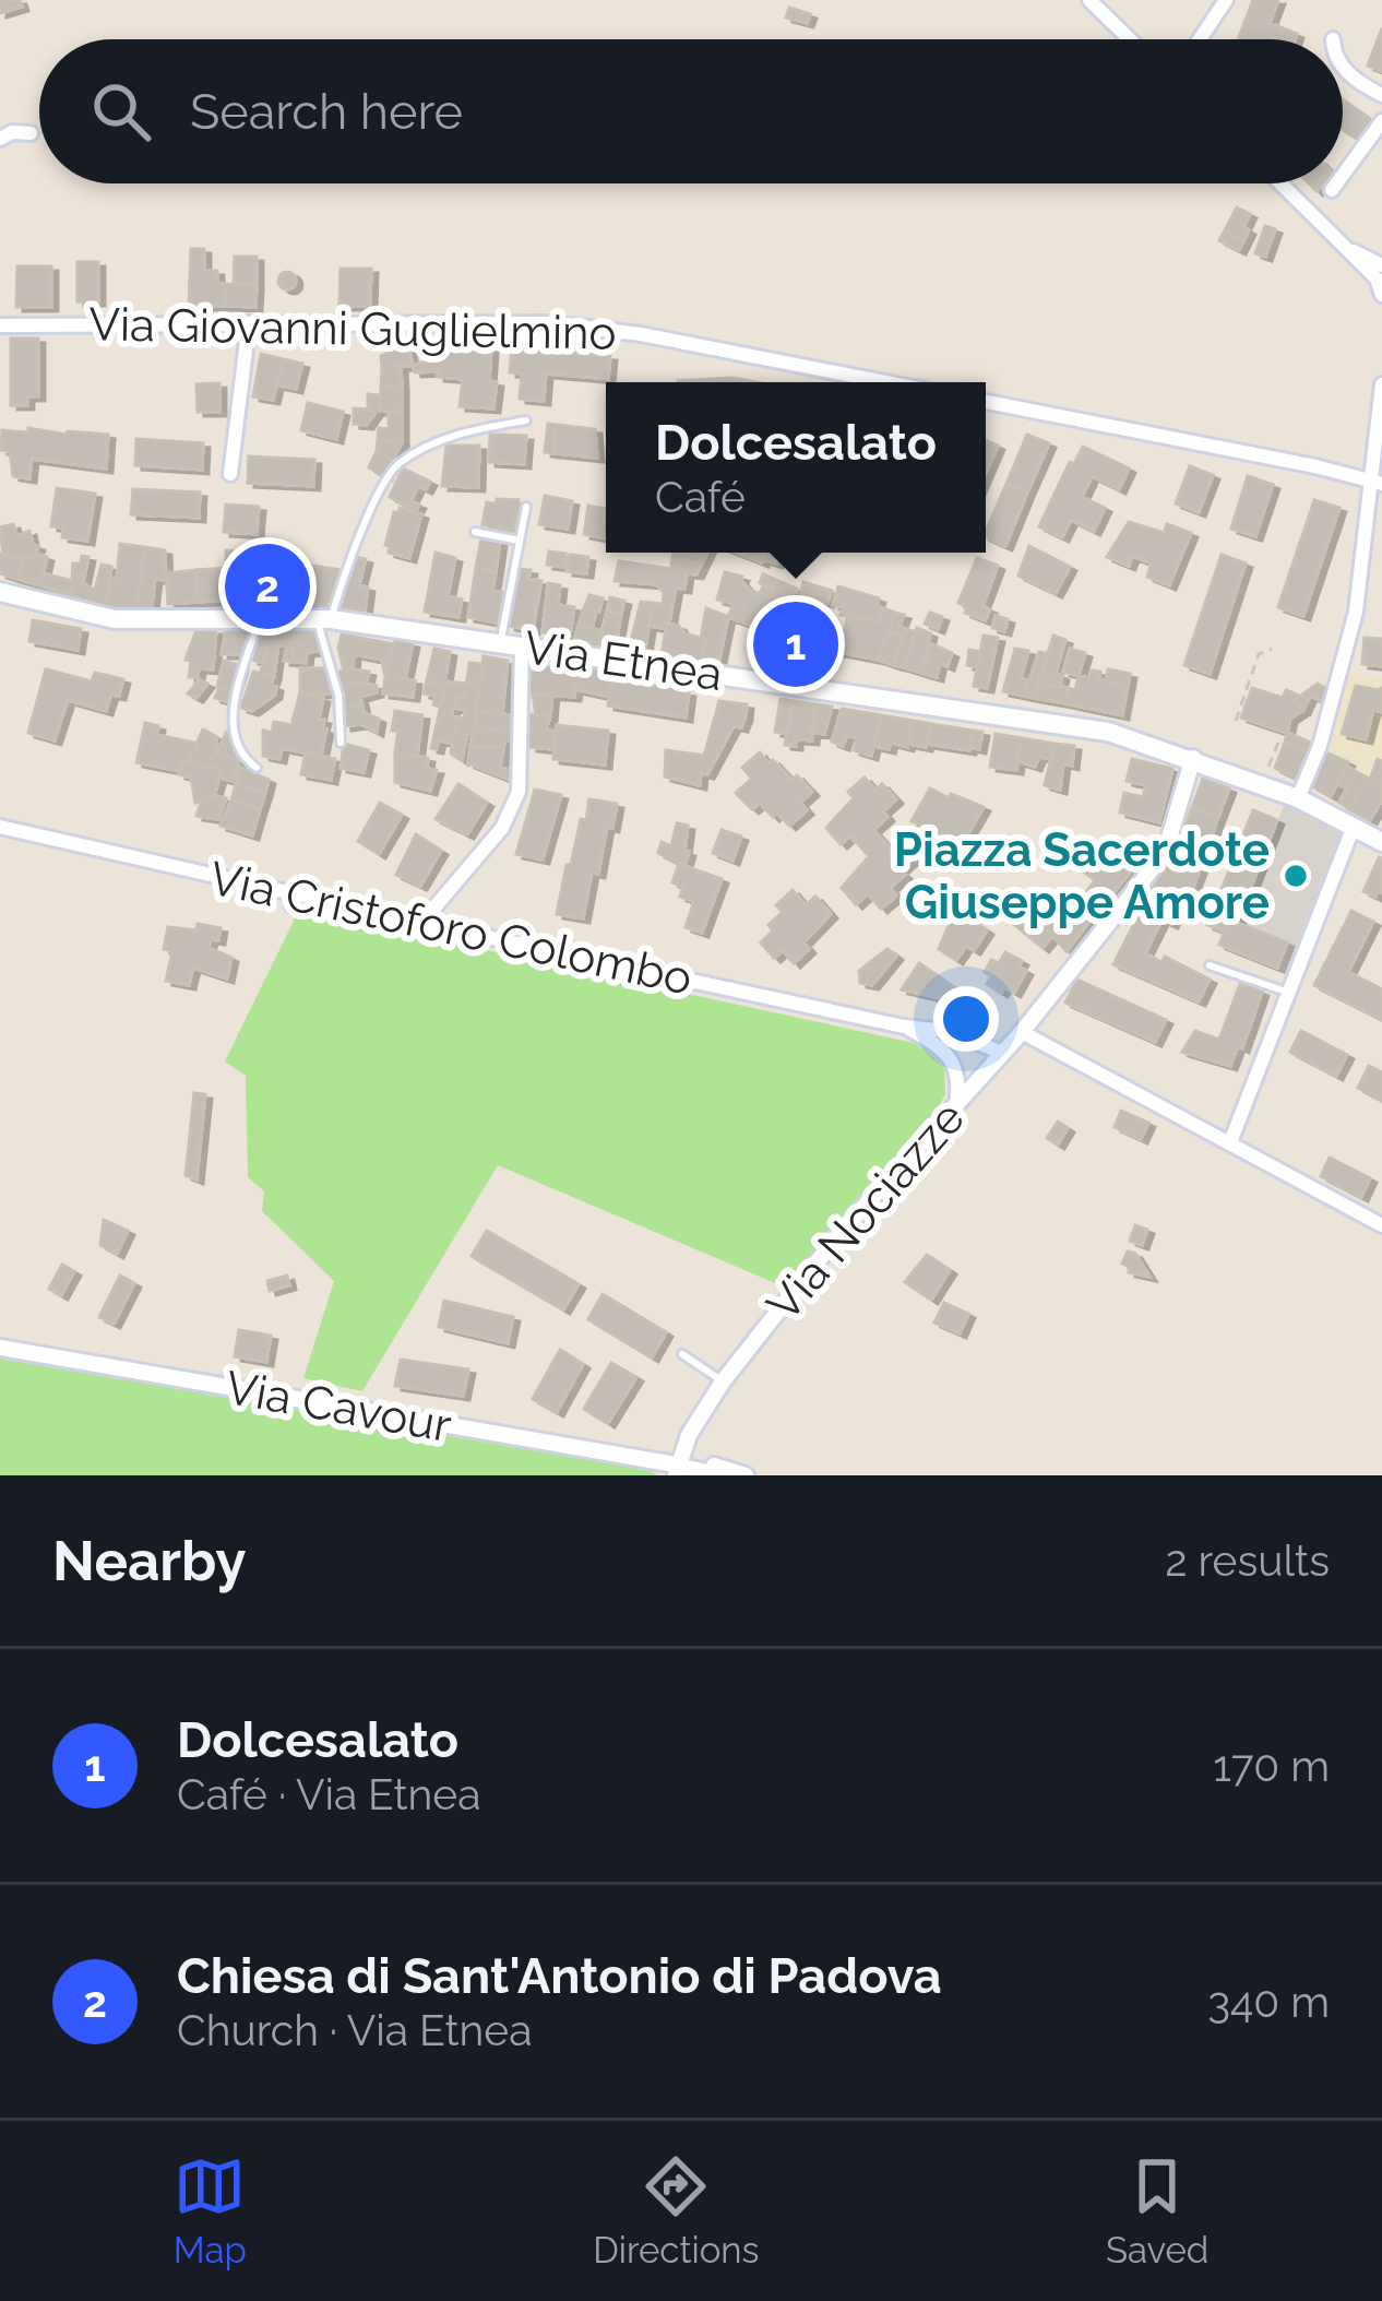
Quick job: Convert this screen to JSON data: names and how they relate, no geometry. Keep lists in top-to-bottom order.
{
  "streets": {
    "main road": ["Via Etnea"],
    "street": [
      "Via Giovanni Guglielmino",
      "Via Cristoforo Colombo",
      "Via Nociazze",
      "Via Cavour"
    ]
  },
  "crossings": [
    ["Via Etnea", "Via Nociazze"],
    ["Via Cristoforo Colombo", "Via Nociazze"],
    ["Via Nociazze", "Via Cavour"]
  ],
  "places": ["Piazza Sacerdote Giuseppe Amore"],
  "page": {
    "search": "Search here",
    "popup": ["Dolcesalato", "Café"],
    "pins": ["2", "1"],
    "heading": ["Nearby", "2 results"],
    "list": [
      {
        "mark": "1",
        "name": "Dolcesalato",
        "note": "Café · Via Etnea",
        "value": "170 m"
      },
      {
        "mark": "2",
        "name": "Chiesa di Sant'Antonio di Padova",
        "note": "Church · Via Etnea",
        "value": "340 m"
      }
    ],
    "nav": ["Map", "Directions", "Saved"]
  }
}
